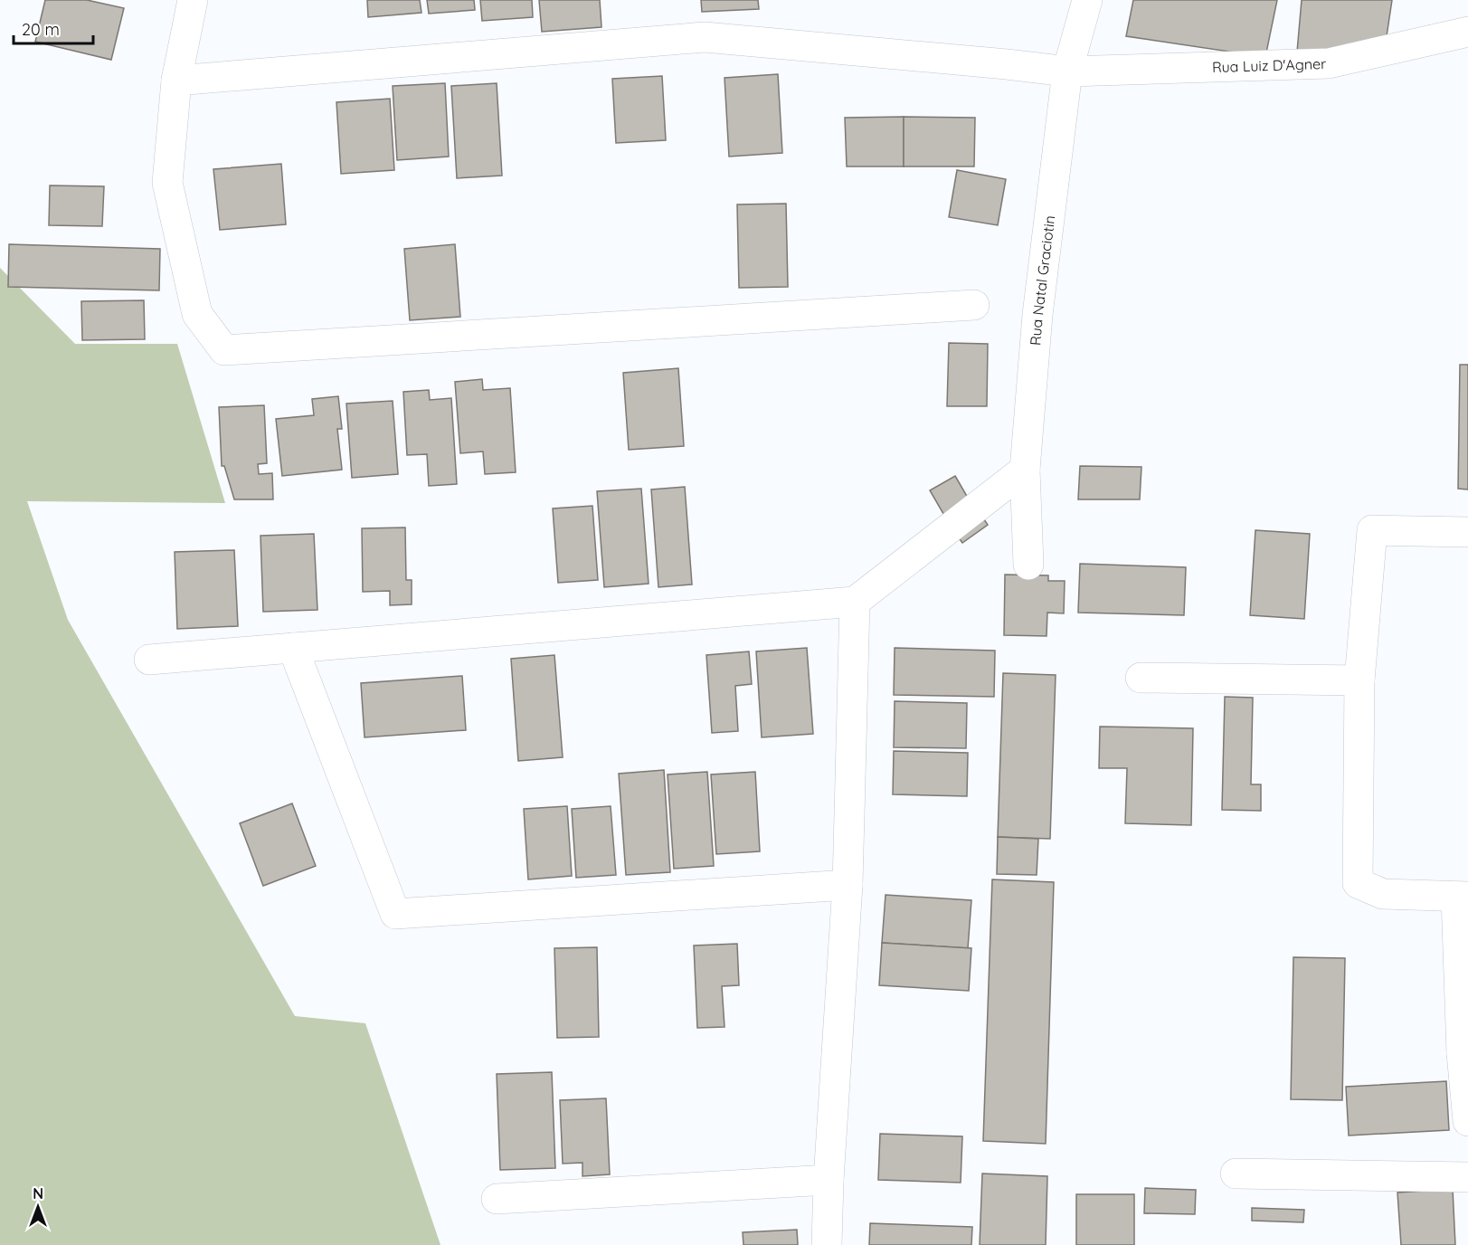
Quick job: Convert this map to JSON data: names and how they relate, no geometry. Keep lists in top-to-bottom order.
{
  "streets": {
    "street": ["Rua Luiz D'Agner", "Rua Natal Graciotin"]
  },
  "crossings": [
    ["Rua Luiz D'Agner", "Rua Natal Graciotin"]
  ],
  "scale_bar": "20 m",
  "north": "top"
}
